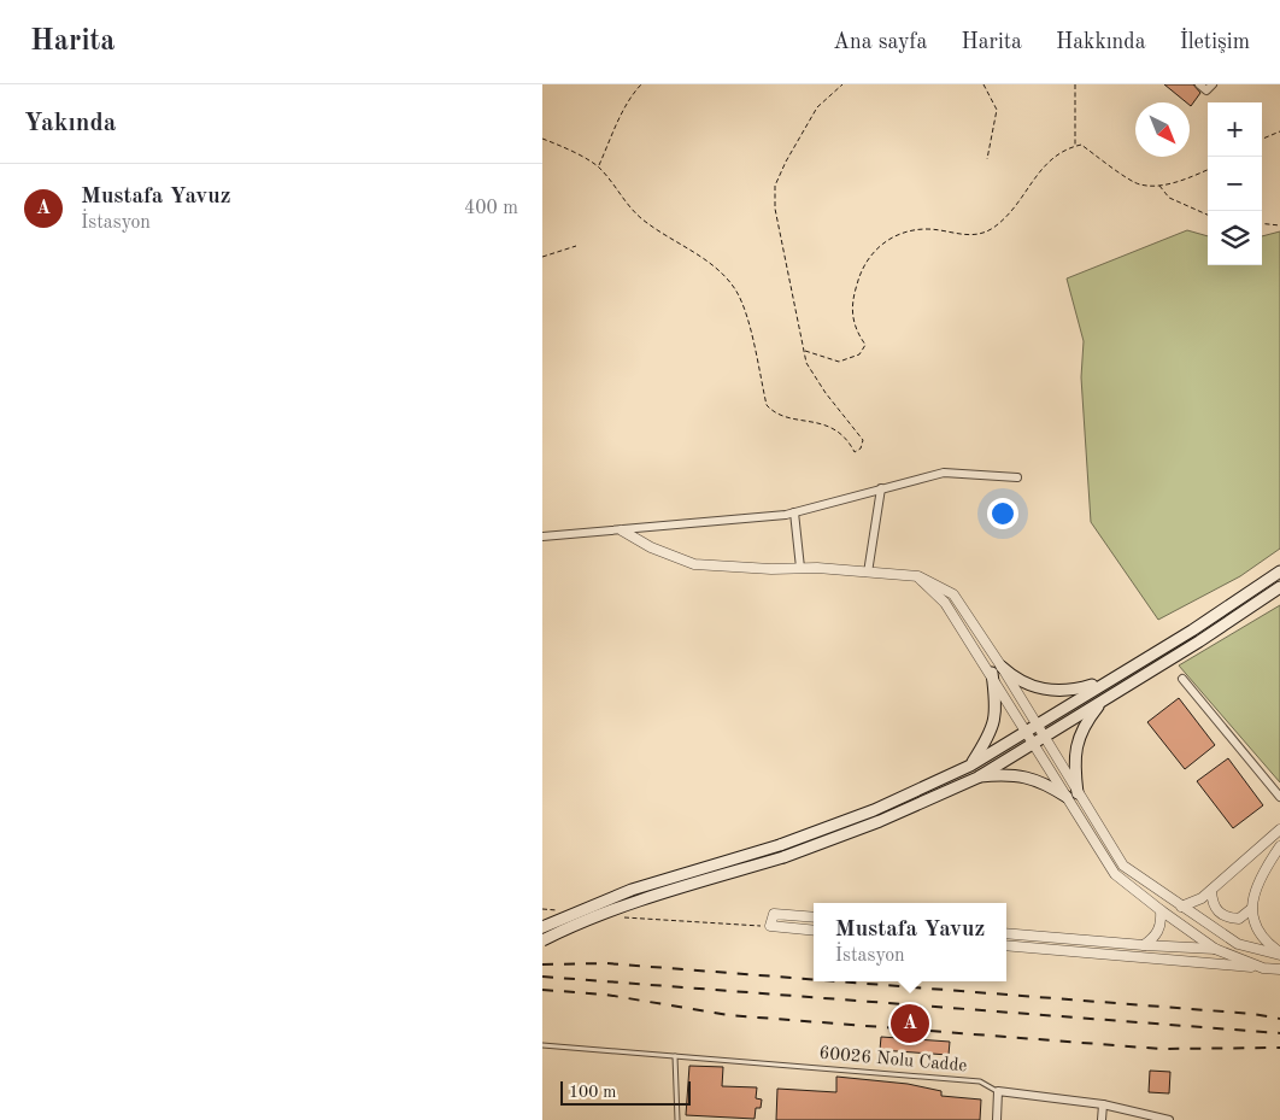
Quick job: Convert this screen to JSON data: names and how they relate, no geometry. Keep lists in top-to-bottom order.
{
  "streets": {
    "street": ["60026 Nolu Cadde"]
  },
  "scale_bar": "100 m",
  "north": "bottom right",
  "page": {
    "header": "Harita",
    "nav": [
      "Ana sayfa",
      "Harita",
      "Hakkında",
      "İletişim"
    ],
    "heading": "Yakında",
    "map_buttons": ["+", "−"],
    "list": [
      {
        "mark": "A",
        "name": "Mustafa Yavuz",
        "note": "İstasyon",
        "value": "400 m"
      }
    ],
    "popup": ["Mustafa Yavuz", "İstasyon"],
    "pins": "A",
    "scale": "100 m"
  }
}
